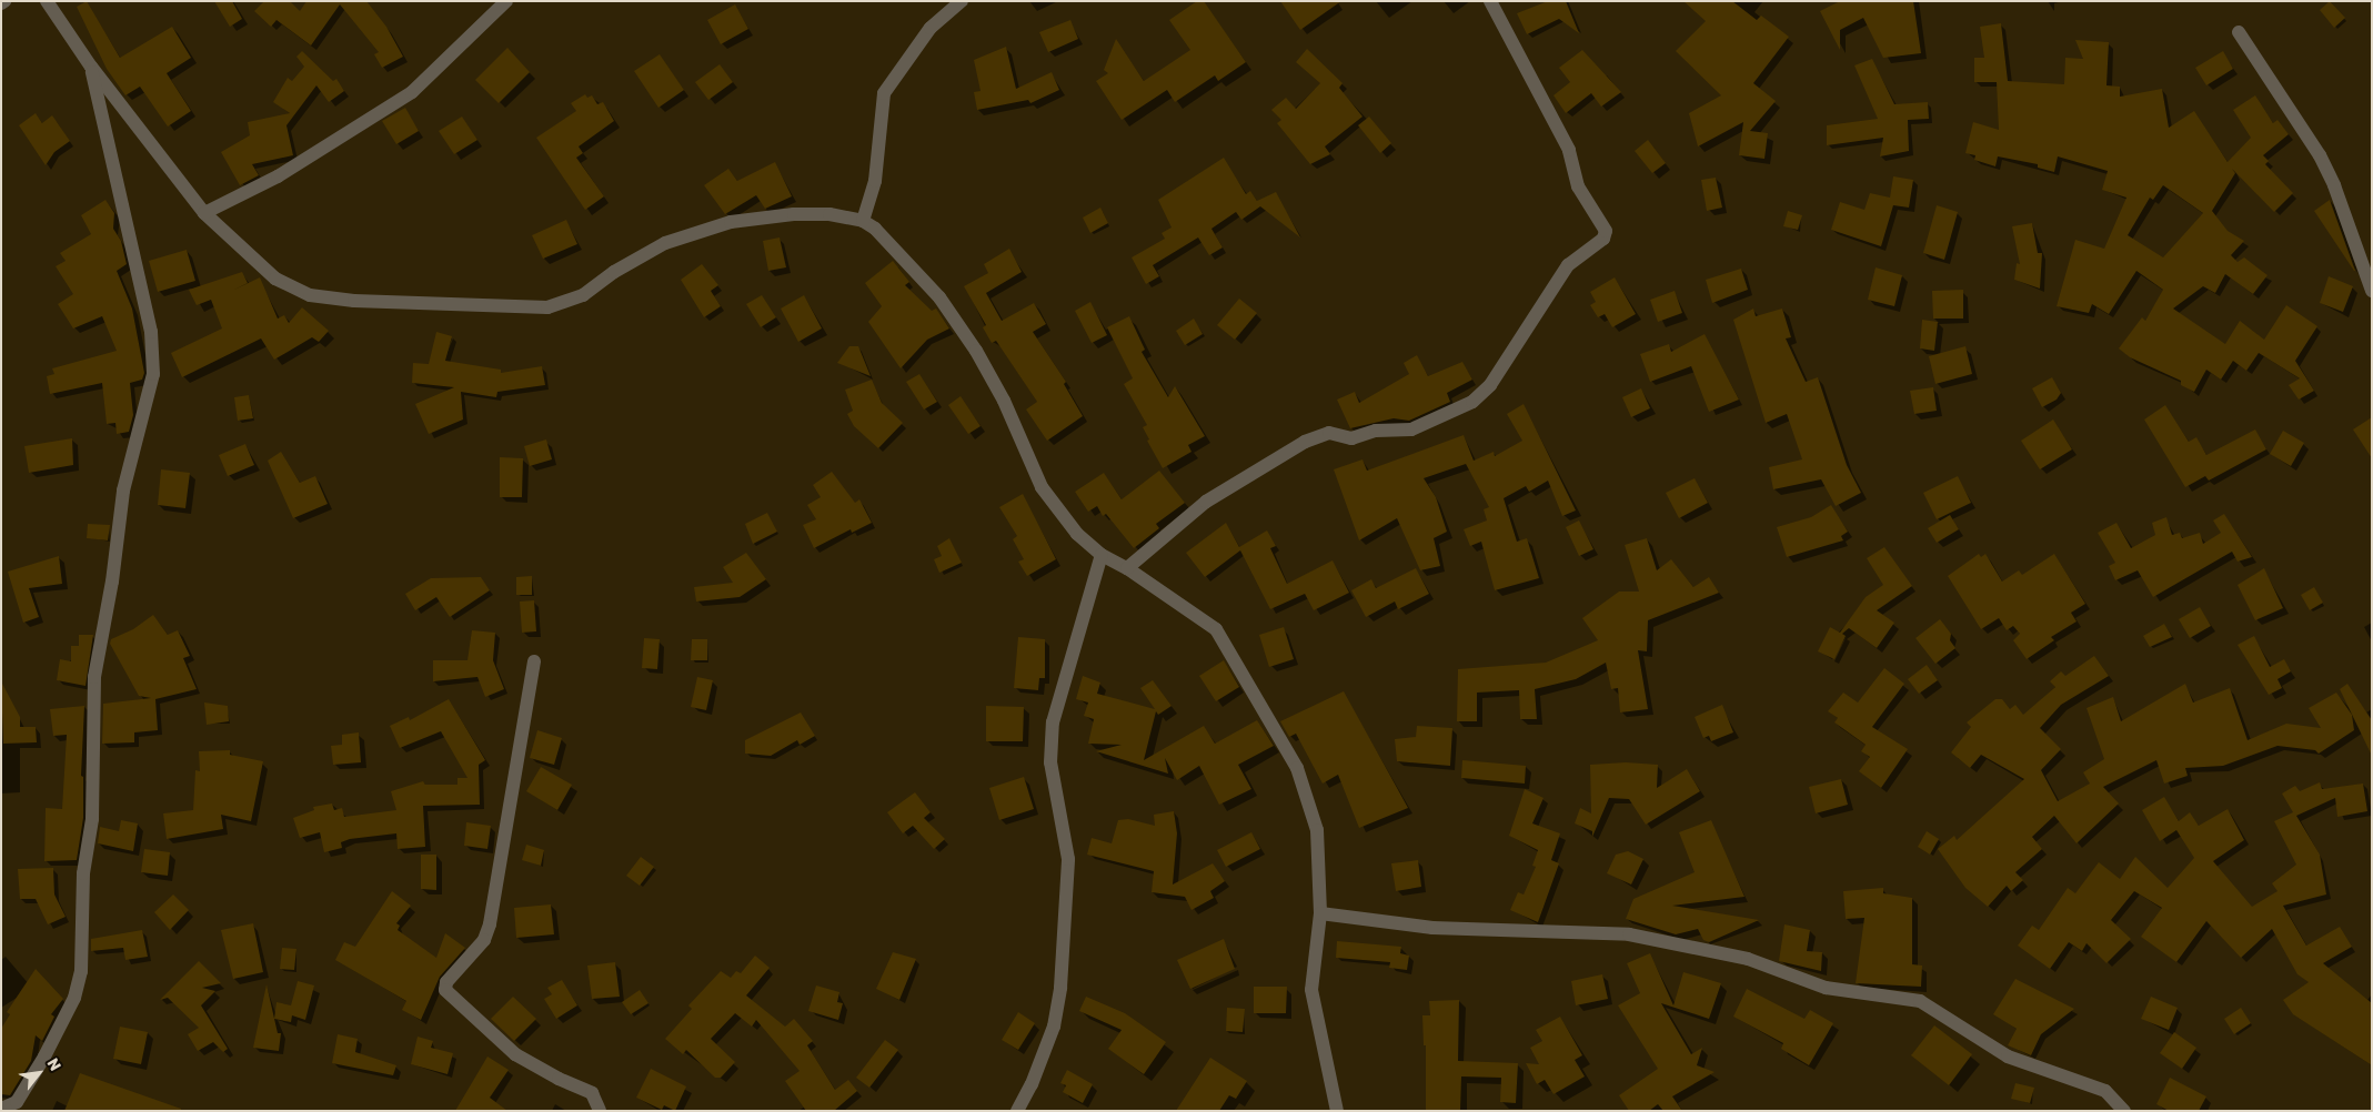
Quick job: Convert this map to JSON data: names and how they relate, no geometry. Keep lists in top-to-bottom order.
{
  "north": "top right"
}
